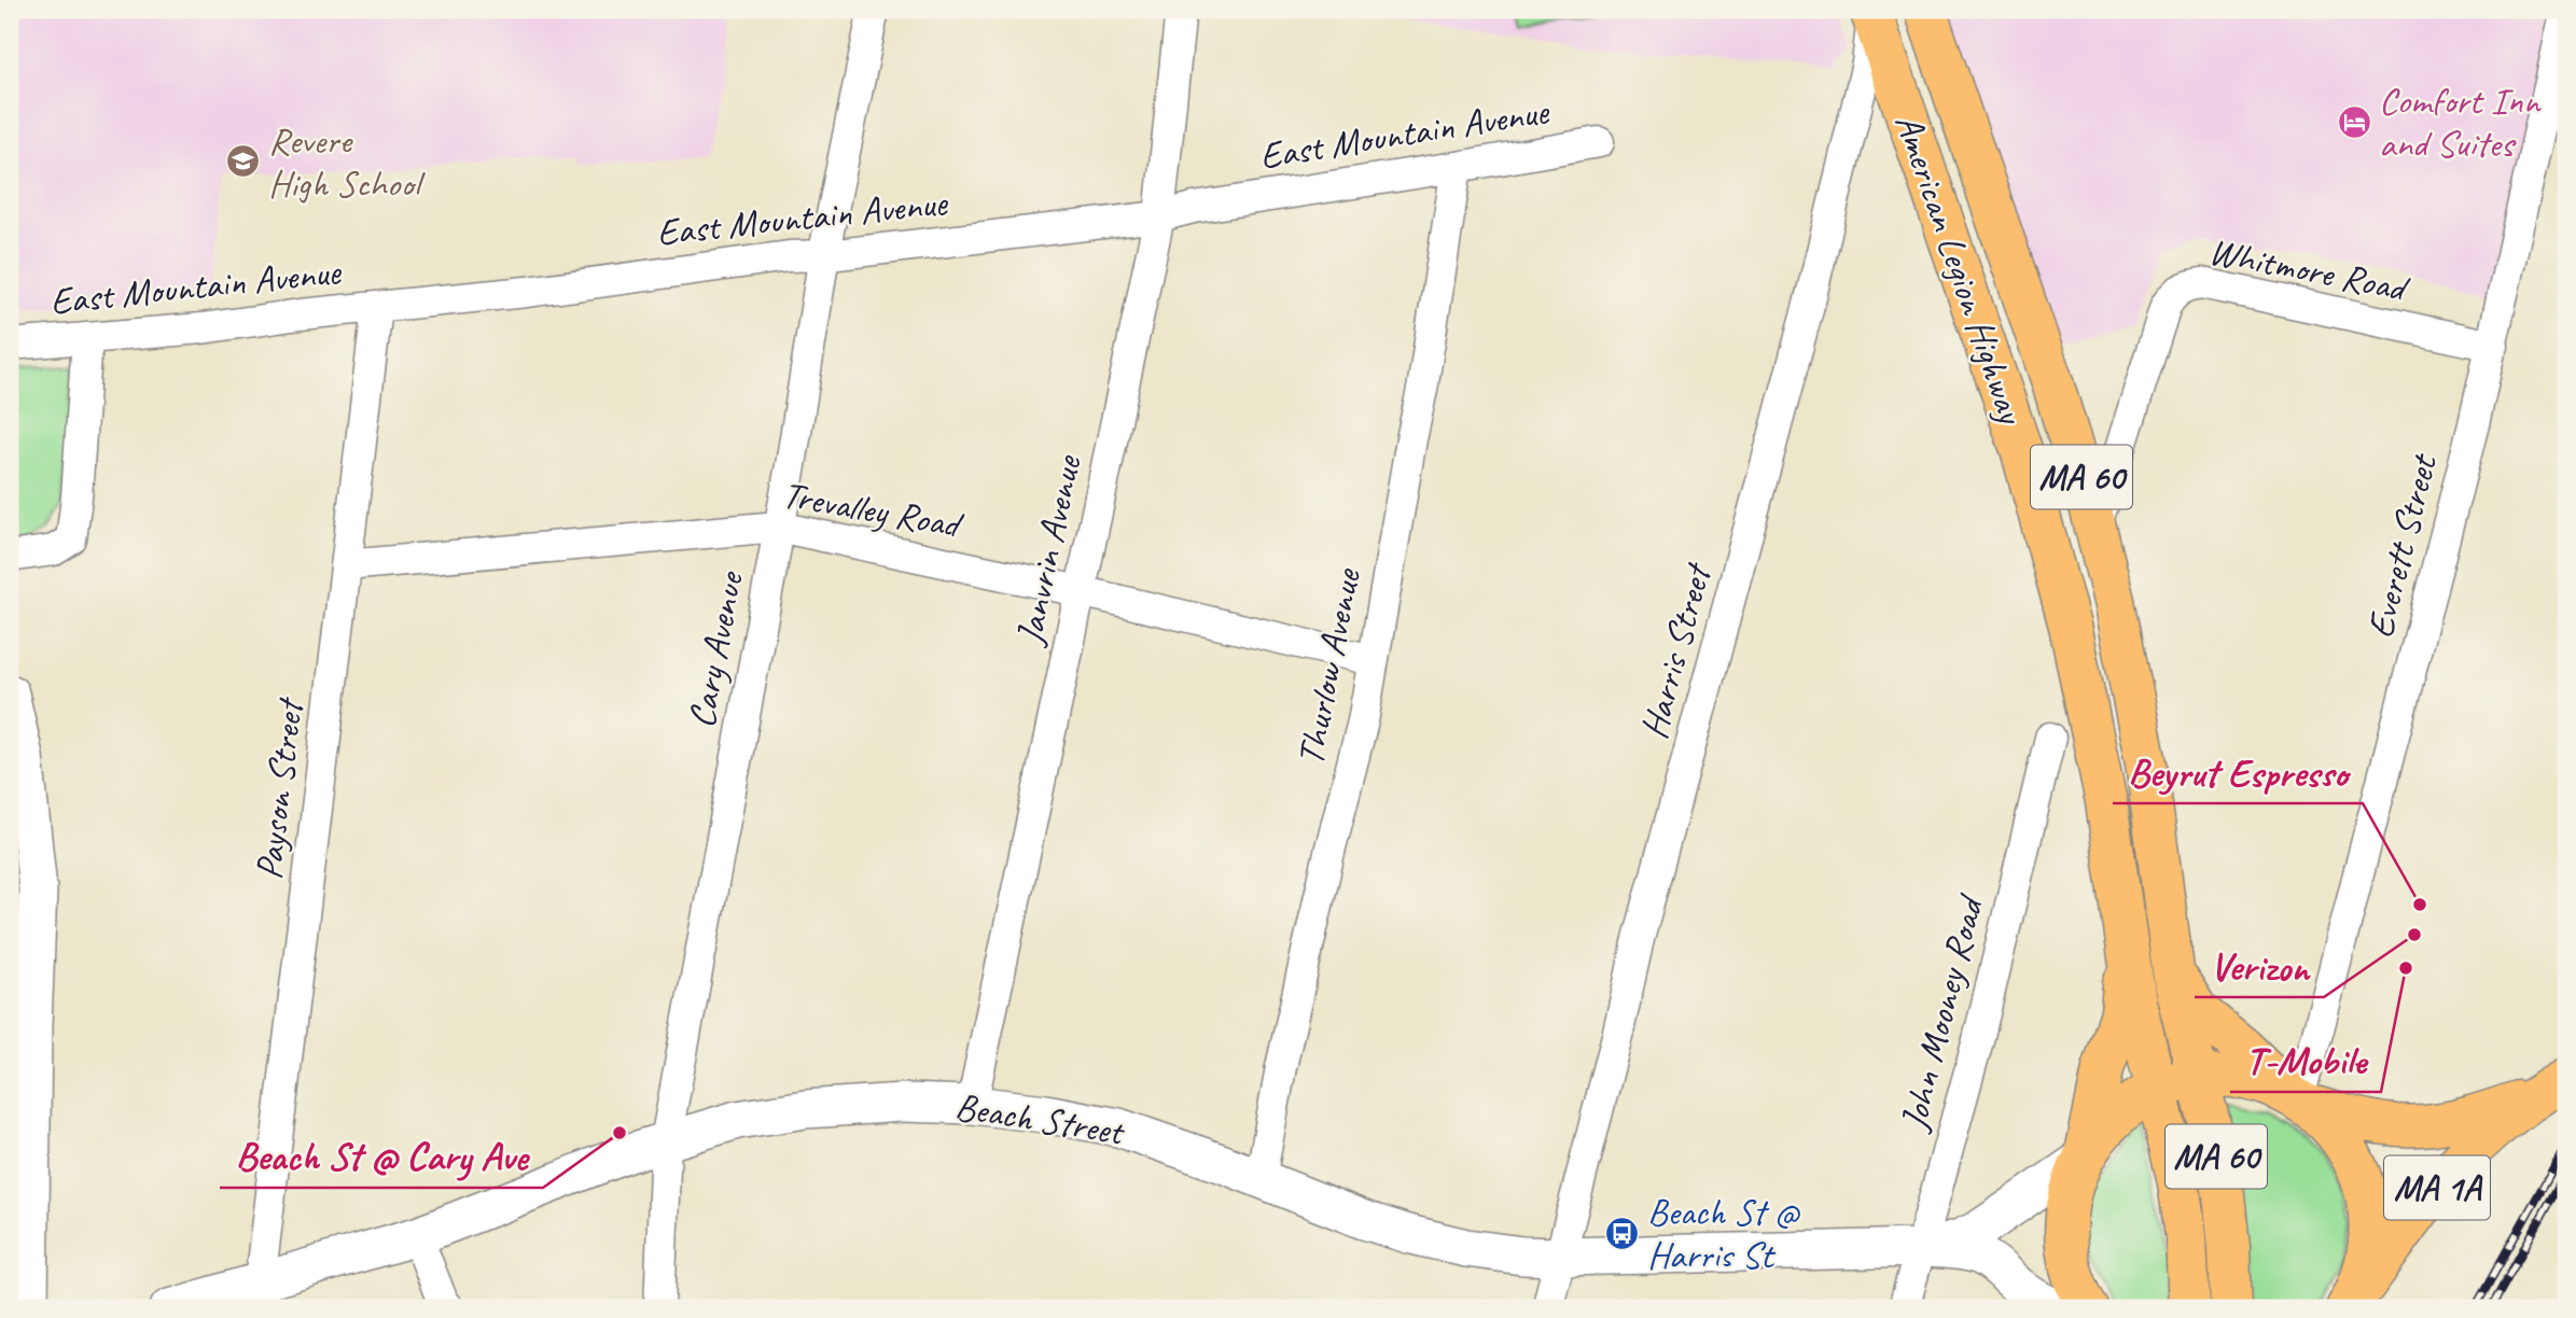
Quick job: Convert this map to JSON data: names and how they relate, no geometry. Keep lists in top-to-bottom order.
{
  "streets": {
    "highway": ["American Legion Highway", "MA 60", "MA 1A"],
    "street": [
      "East Mountain Avenue",
      "Whitmore Road",
      "Trevalley Road",
      "Everett Street",
      "Janvrin Avenue",
      "Cary Avenue",
      "Harris Street",
      "Thurlow Avenue",
      "Payson Street",
      "John Mooney Road",
      "Beach Street"
    ]
  },
  "crossings": [
    ["East Mountain Avenue", "Janvrin Avenue"],
    ["East Mountain Avenue", "Cary Avenue"],
    ["East Mountain Avenue", "Thurlow Avenue"],
    ["East Mountain Avenue", "Payson Street"],
    ["American Legion Highway", "Whitmore Road"],
    ["American Legion Highway", "Harris Street"],
    ["American Legion Highway", "MA 1A"],
    ["Whitmore Road", "Everett Street"],
    ["Trevalley Road", "Janvrin Avenue"],
    ["Trevalley Road", "Cary Avenue"],
    ["Trevalley Road", "Thurlow Avenue"],
    ["Trevalley Road", "Payson Street"],
    ["Everett Street", "MA 1A"],
    ["Janvrin Avenue", "Beach Street"],
    ["Cary Avenue", "Beach Street"],
    ["Harris Street", "Beach Street"],
    ["Thurlow Avenue", "Beach Street"],
    ["Payson Street", "Beach Street"],
    ["John Mooney Road", "Beach Street"],
    ["Beach Street", "MA 1A"]
  ],
  "places": {
    "hotel": ["Comfort Inn and Suites"],
    "school or university": ["Revere High School"],
    "other": [
      "Beyrut Espresso",
      "Verizon",
      "T-Mobile",
      "Beach St @ Cary Ave"
    ],
    "bus stop": ["Beach St @ Harris St"]
  }
}
